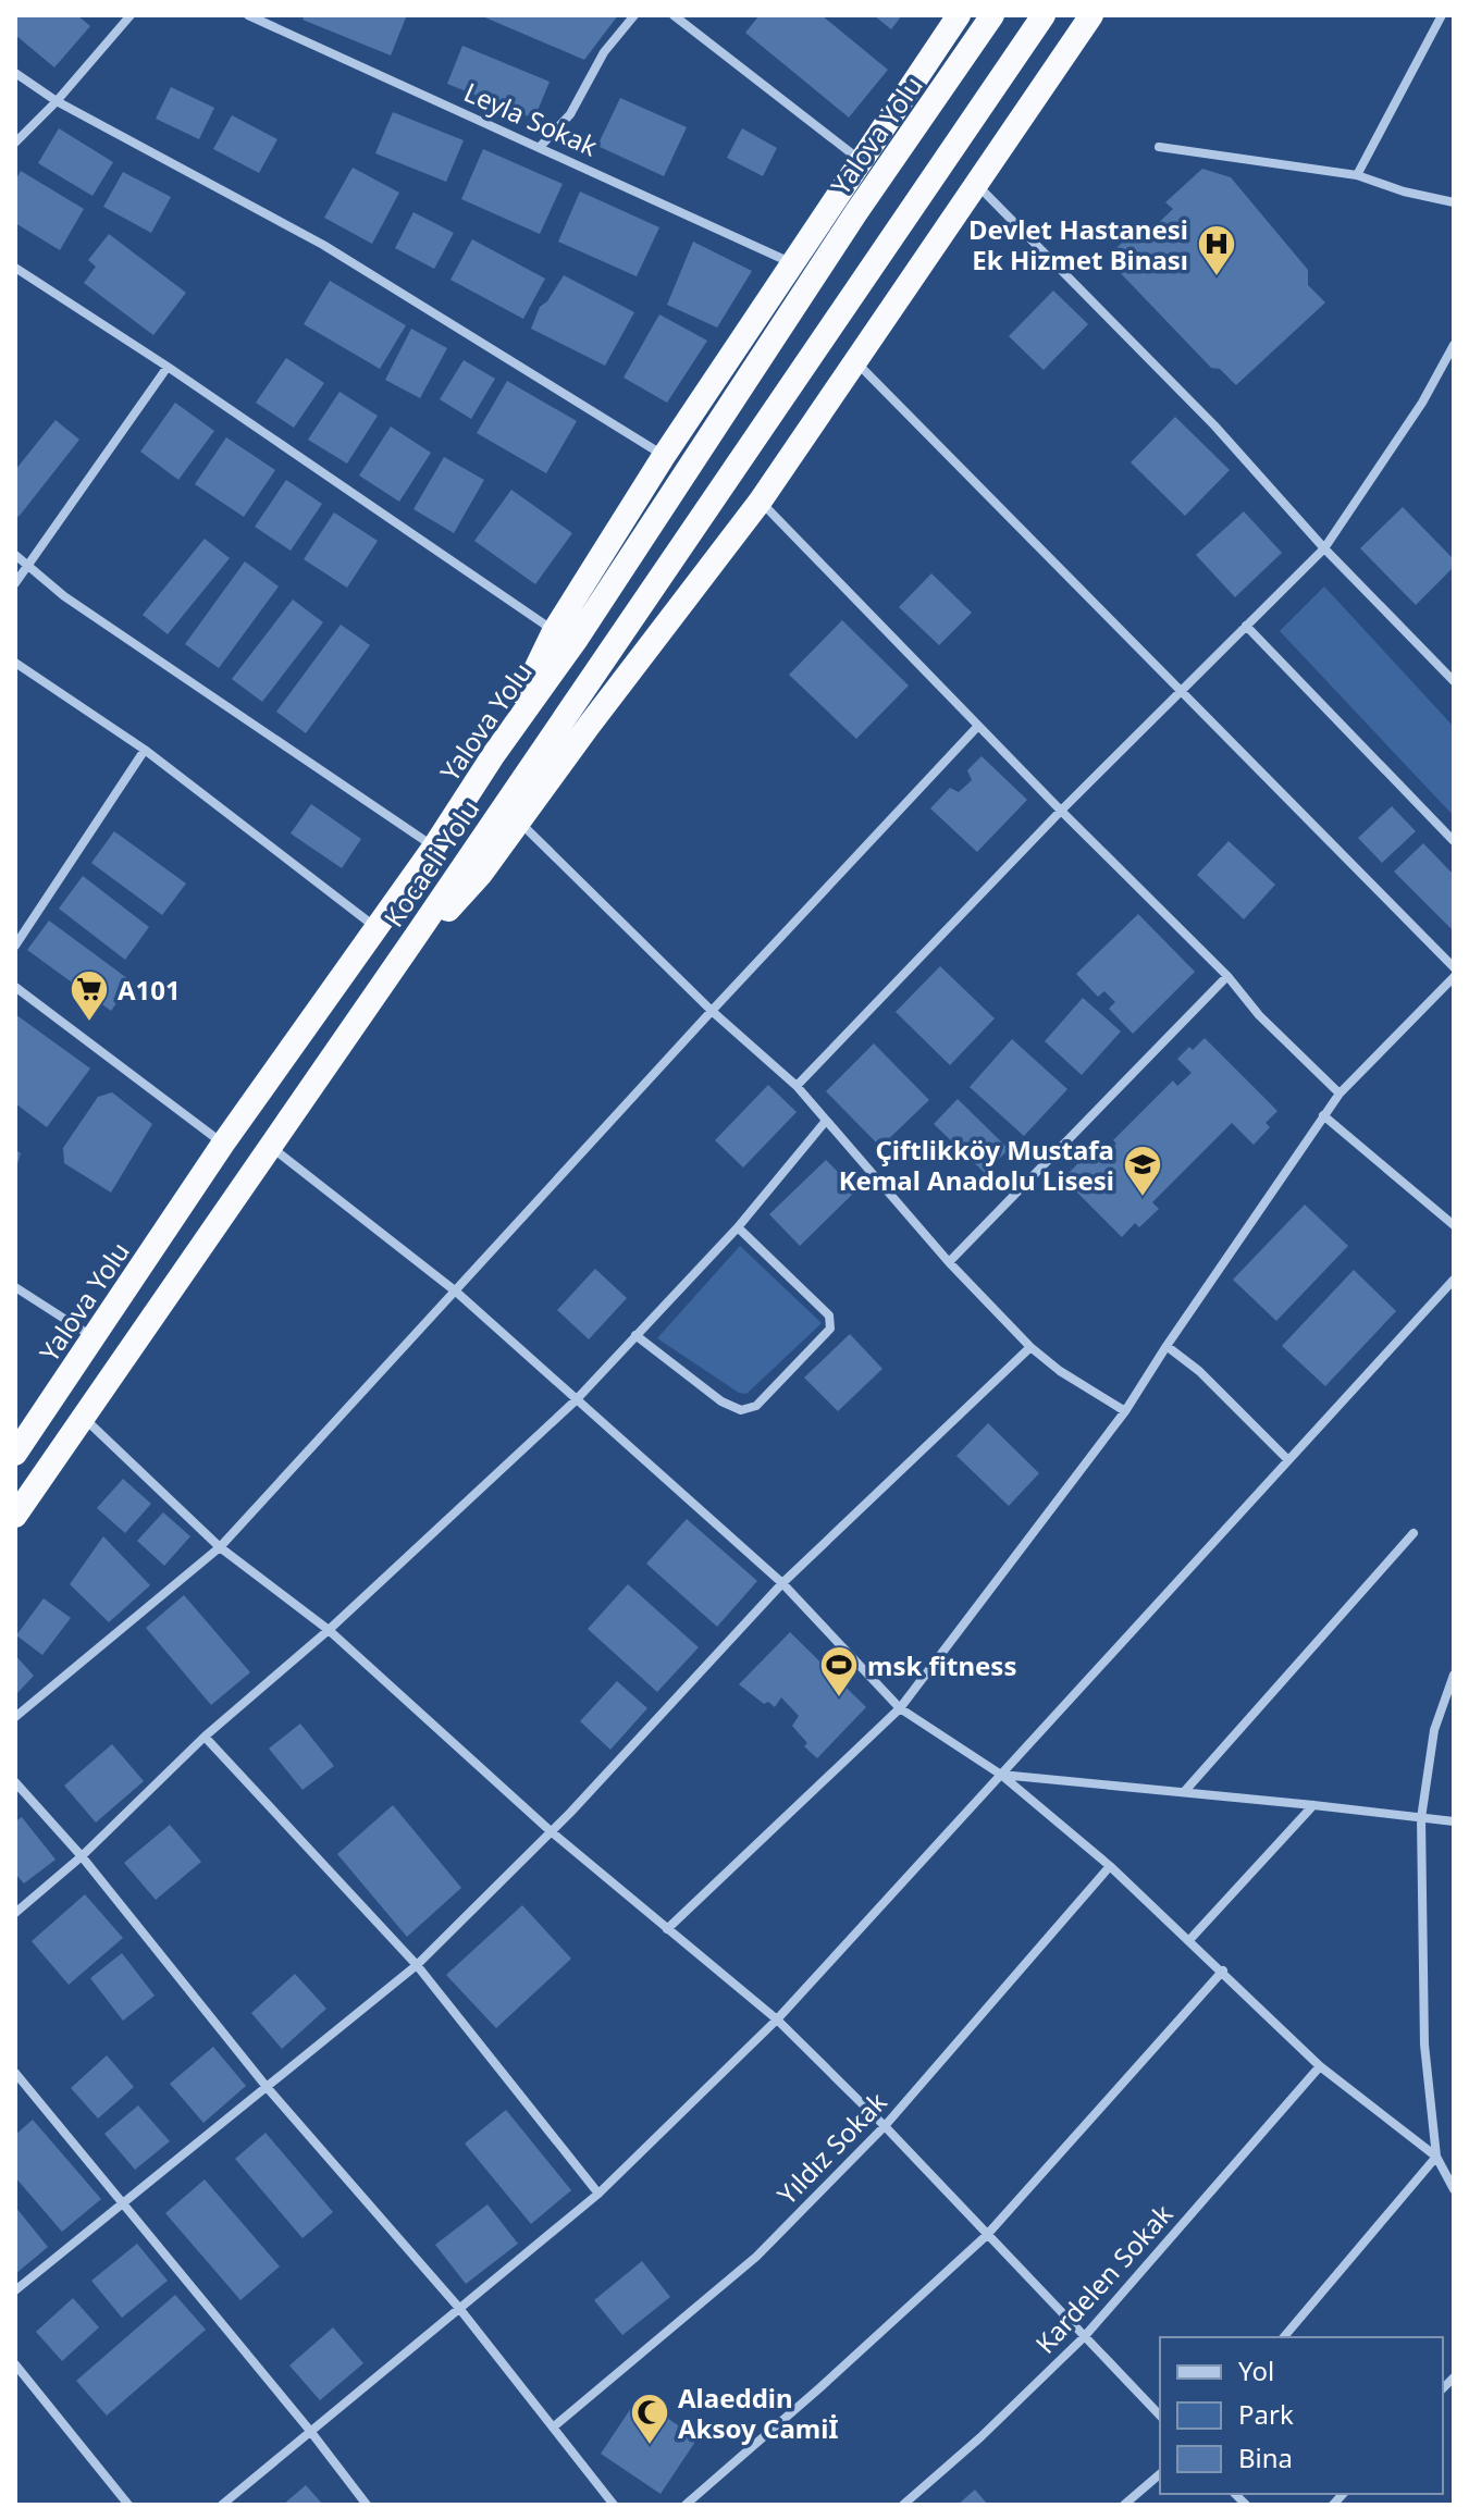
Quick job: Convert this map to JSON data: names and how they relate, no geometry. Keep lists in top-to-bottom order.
{
  "streets": {
    "highway": ["Yalova Yolu", "Kocaeli̇ Yolu"],
    "street": ["Leyla Sokak", "Yıldız Sokak", "Kardelen Sokak"]
  },
  "places": {
    "hospital": ["Devlet Hastanesi Ek Hizmet Binası"],
    "supermarket": ["A101"],
    "school or university": ["Çiftlikköy Mustafa Kemal Anadolu Lisesi"],
    "sports": ["msk fitness"],
    "mosque": ["Alaeddin Aksoy Camiİ"]
  },
  "legend": ["Yol", "Park", "Bina"]
}
